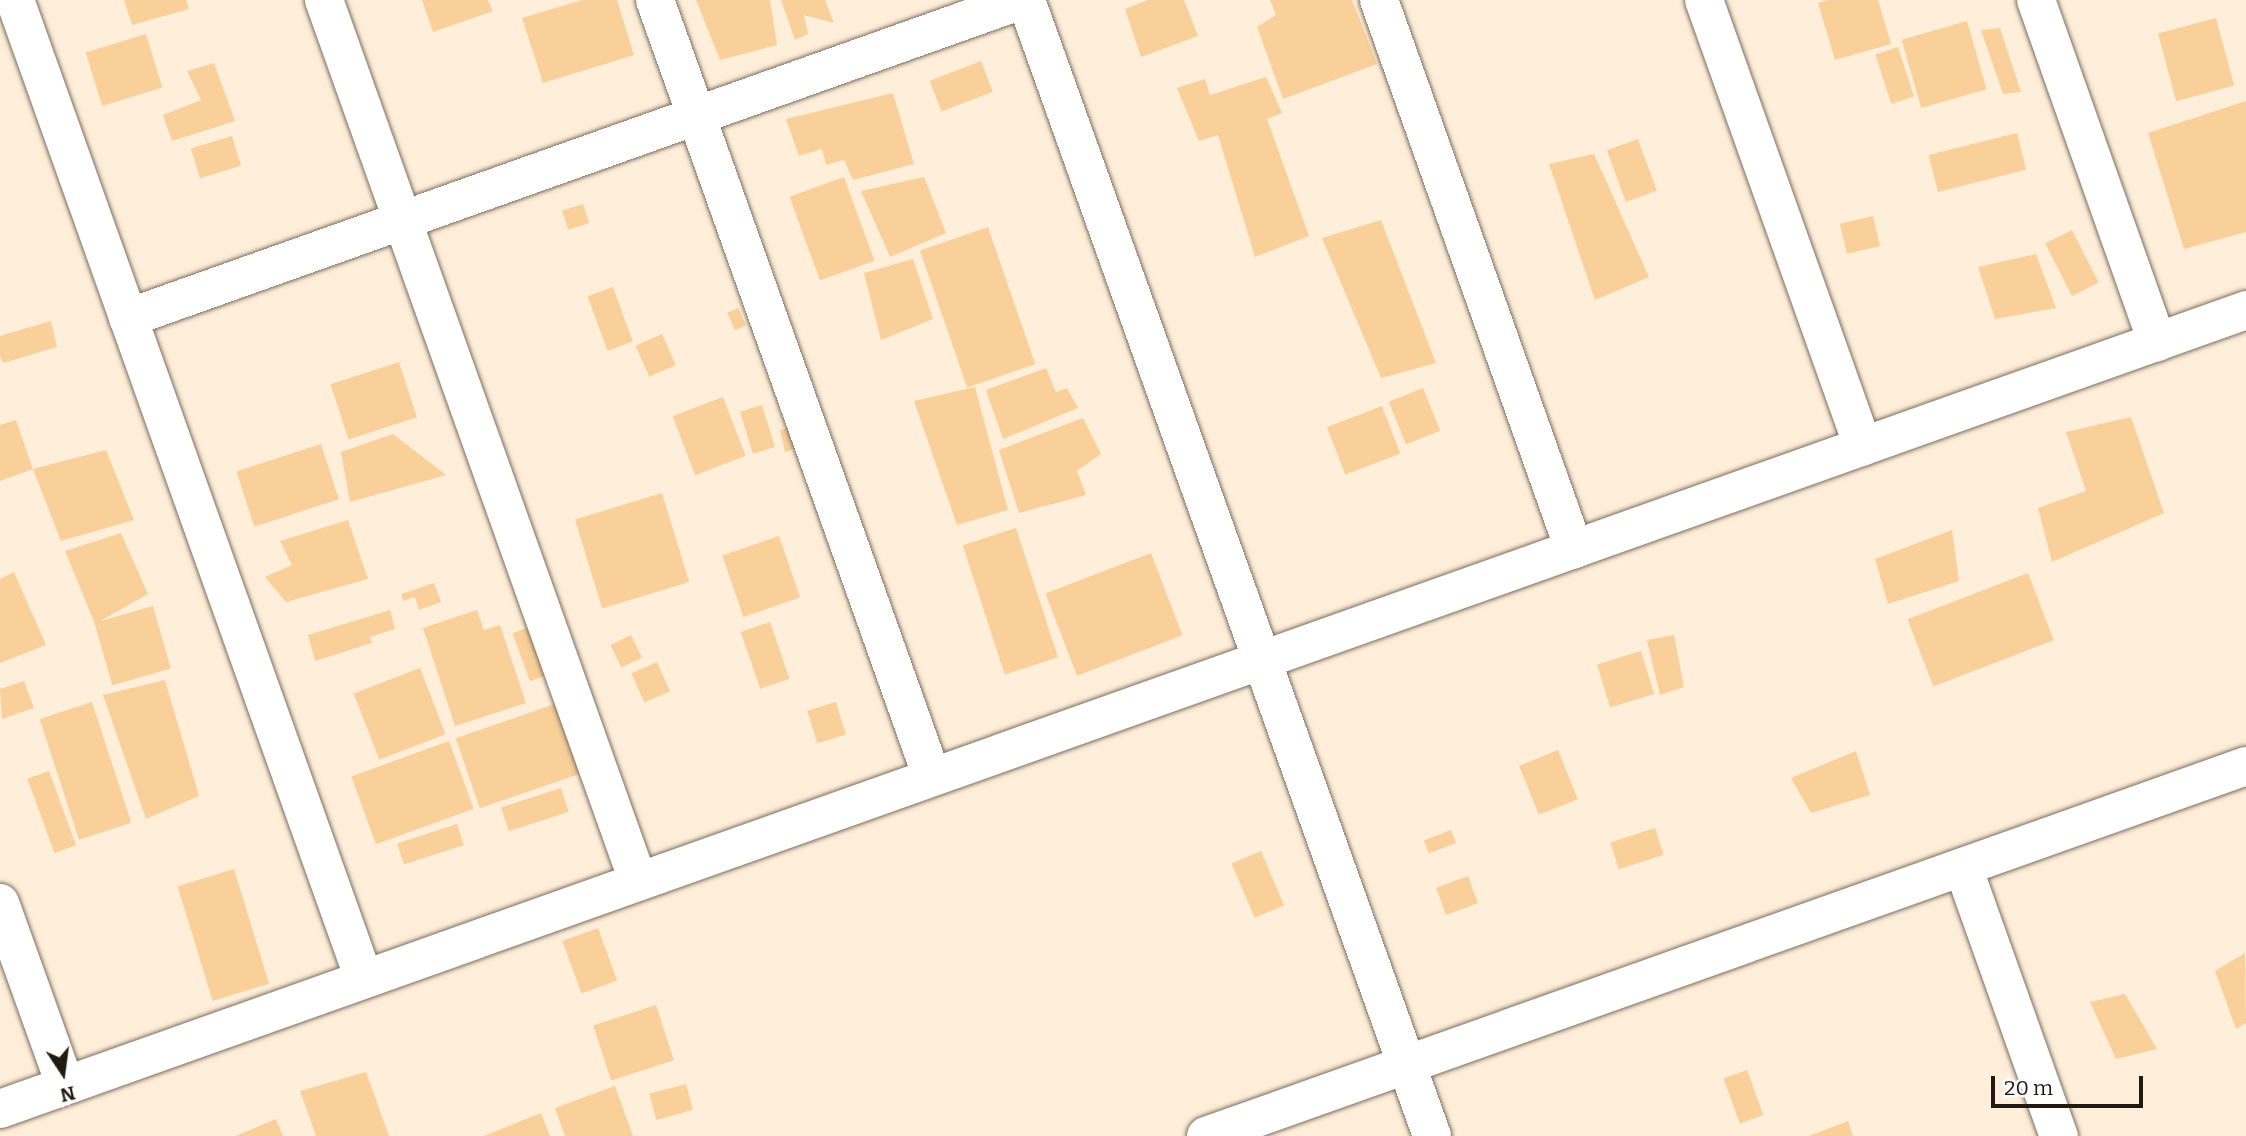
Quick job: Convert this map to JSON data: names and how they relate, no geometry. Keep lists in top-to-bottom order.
{
  "scale_bar": "20 m",
  "north": "bottom"
}
